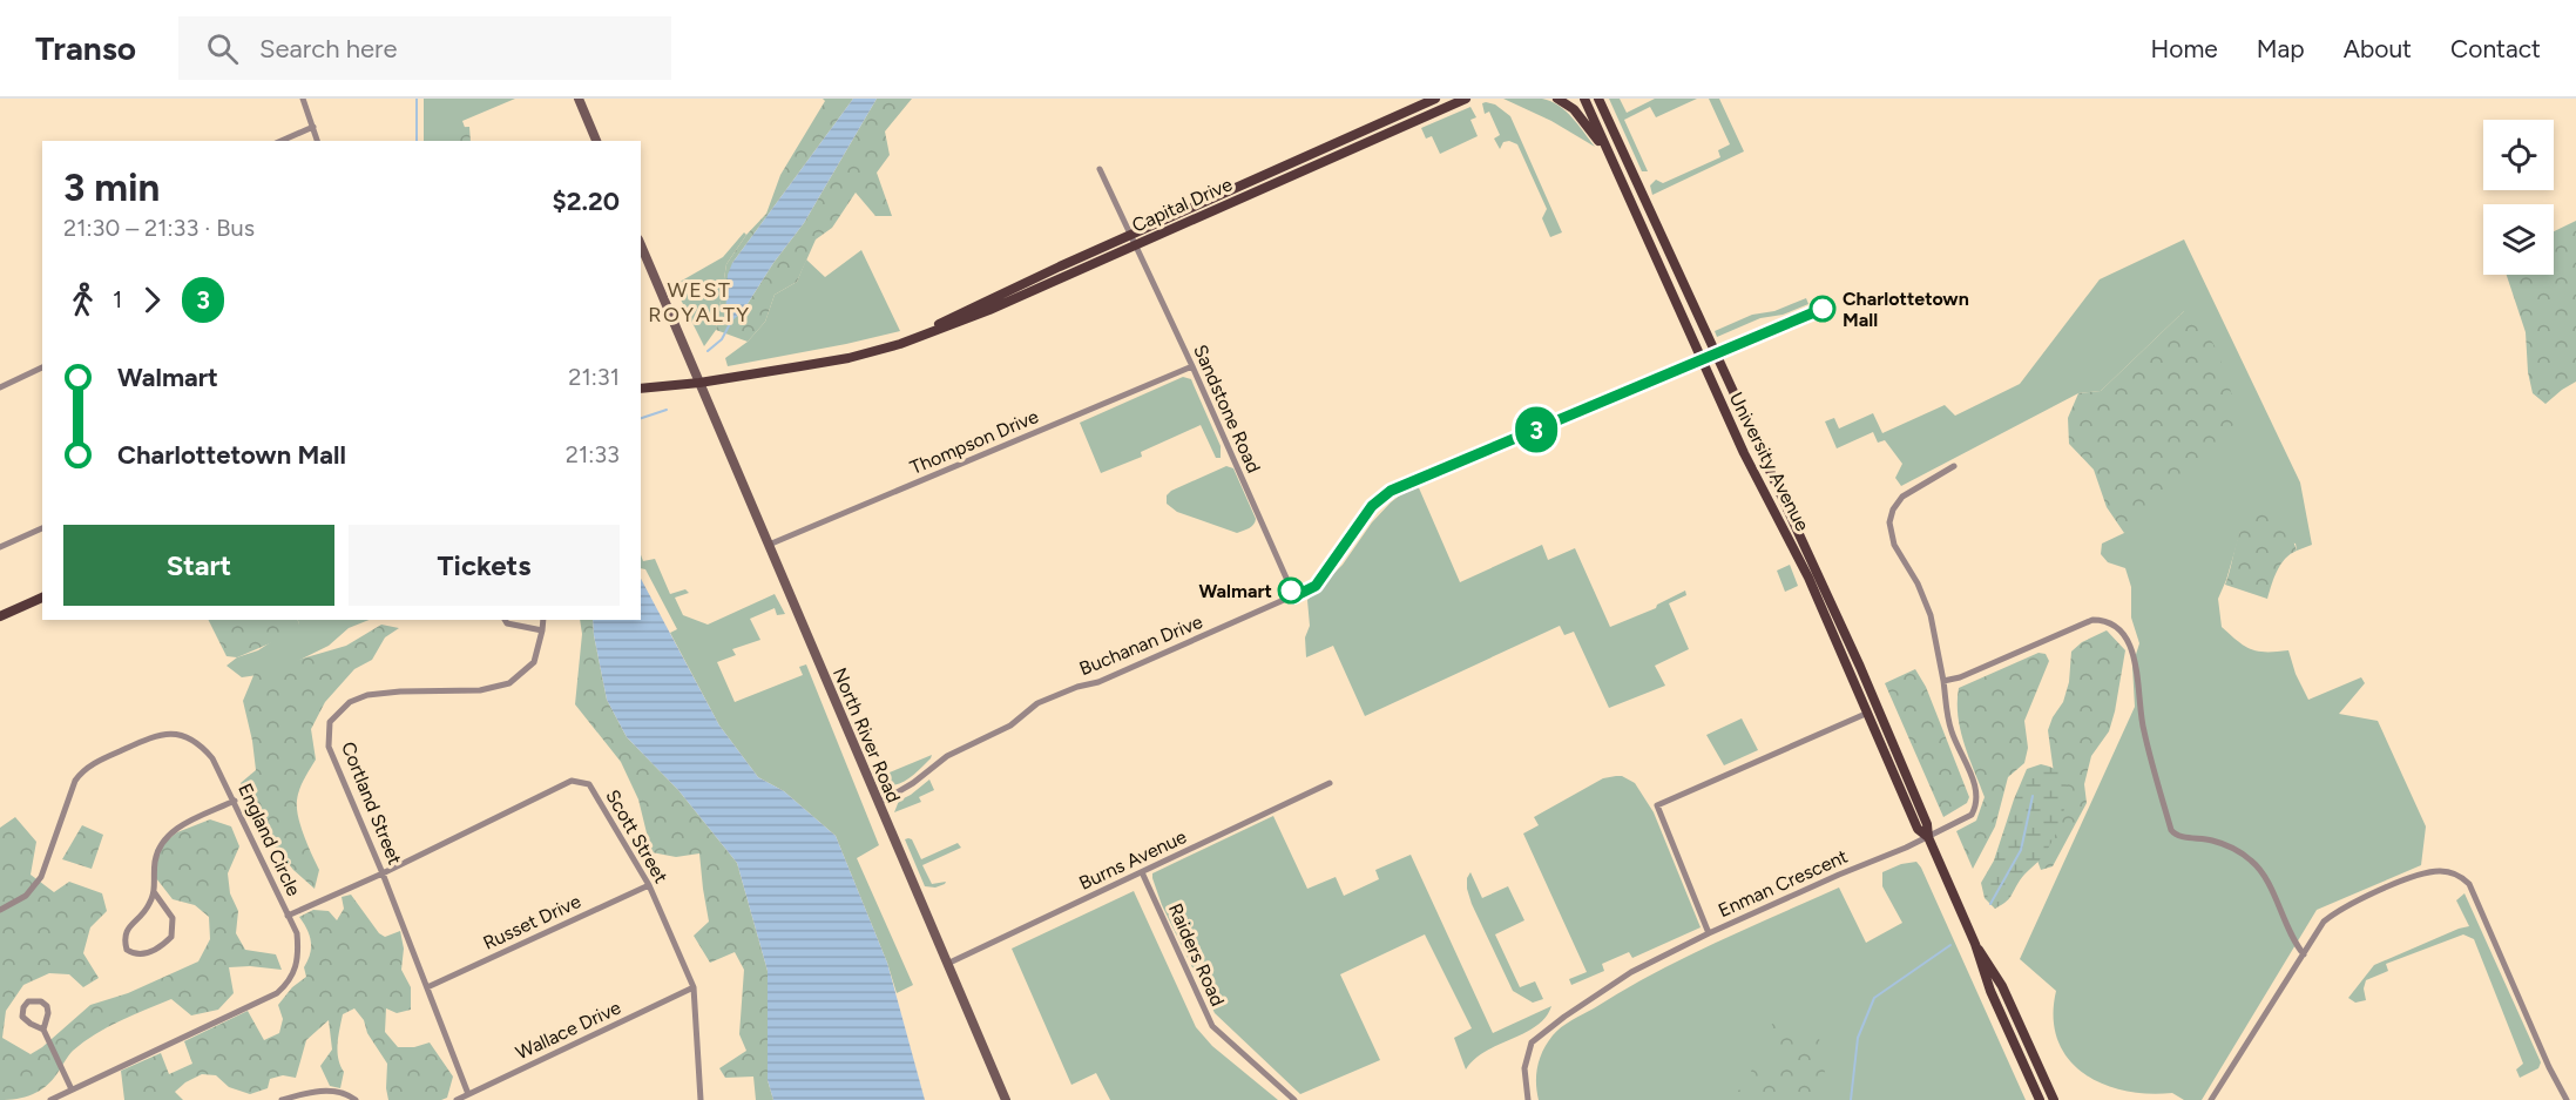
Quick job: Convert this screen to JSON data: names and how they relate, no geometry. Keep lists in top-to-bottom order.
{
  "streets": {
    "main road": ["Capital Drive", "University Avenue", "North River Road"],
    "street": [
      "Sandstone Road",
      "Thompson Drive",
      "Buchanan Drive",
      "Cortland Street",
      "Scott Street",
      "England Circle",
      "Burns Avenue",
      "Enman Crescent",
      "Russet Drive",
      "Raiders Road",
      "Wallace Drive"
    ]
  },
  "crossings": [
    ["Capital Drive", "Sandstone Road"],
    ["Capital Drive", "North River Road"],
    ["Sandstone Road", "Thompson Drive"],
    ["Sandstone Road", "Buchanan Drive"],
    ["Thompson Drive", "North River Road"],
    ["University Avenue", "Buchanan Drive"],
    ["University Avenue", "Enman Crescent"],
    ["Buchanan Drive", "North River Road"],
    ["North River Road", "Burns Avenue"],
    ["Cortland Street", "Scott Street"],
    ["Cortland Street", "Russet Drive"],
    ["Cortland Street", "Wallace Drive"],
    ["Scott Street", "England Circle"],
    ["Scott Street", "Russet Drive"],
    ["Scott Street", "Wallace Drive"],
    ["Burns Avenue", "Raiders Road"]
  ],
  "districts": ["WEST ROYALTY"],
  "places": ["Charlottetown Mall", "Walmart"],
  "lines": ["bus line 3"],
  "page": {
    "header": "Transo",
    "search": "Search here",
    "nav": [
      "Home",
      "Map",
      "About",
      "Contact"
    ],
    "on_map": "3",
    "heading": ["3 min", "21:30 – 21:33 · Bus", "$2.20"],
    "legs": ["1", "3"],
    "list": [
      {
        "name": "Walmart",
        "value": "21:31"
      },
      {
        "name": "Charlottetown Mall",
        "value": "21:33"
      }
    ],
    "buttons": ["Start", "Tickets"]
  }
}
